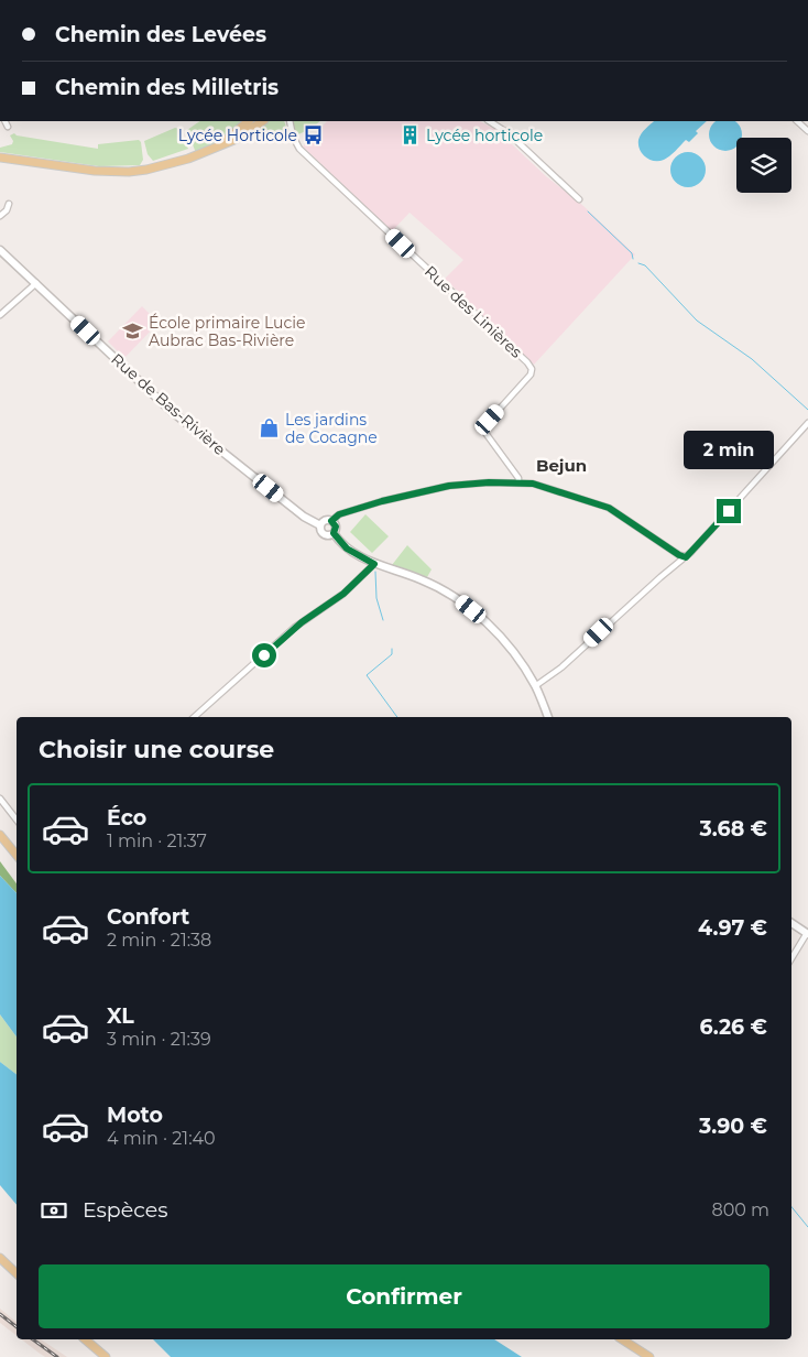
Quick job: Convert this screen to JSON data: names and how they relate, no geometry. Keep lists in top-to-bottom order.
{
  "streets": {
    "street": ["Rue des Linières", "Rue de Bas-Rivière"]
  },
  "districts": ["Bejun"],
  "places": {
    "bus stop": ["Lycée Horticole"],
    "building": ["Lycée horticole"],
    "school or university": ["École primaire Lucie Aubrac Bas-Rivière"],
    "shop": ["Les jardins de Cocagne"]
  },
  "page": {
    "banner": ["Chemin des Levées", "Chemin des Milletris"],
    "bubble": "2 min",
    "heading": "Choisir une course",
    "list": [
      {
        "name": "Éco",
        "note": "1 min · 21:37",
        "value": "3.68 €"
      },
      {
        "name": "Confort",
        "note": "2 min · 21:38",
        "value": "4.97 €"
      },
      {
        "name": "XL",
        "note": "3 min · 21:39",
        "value": "6.26 €"
      },
      {
        "name": "Moto",
        "note": "4 min · 21:40",
        "value": "3.90 €"
      }
    ],
    "pay": ["Espèces", "800 m"],
    "buttons": "Confirmer"
  }
}
